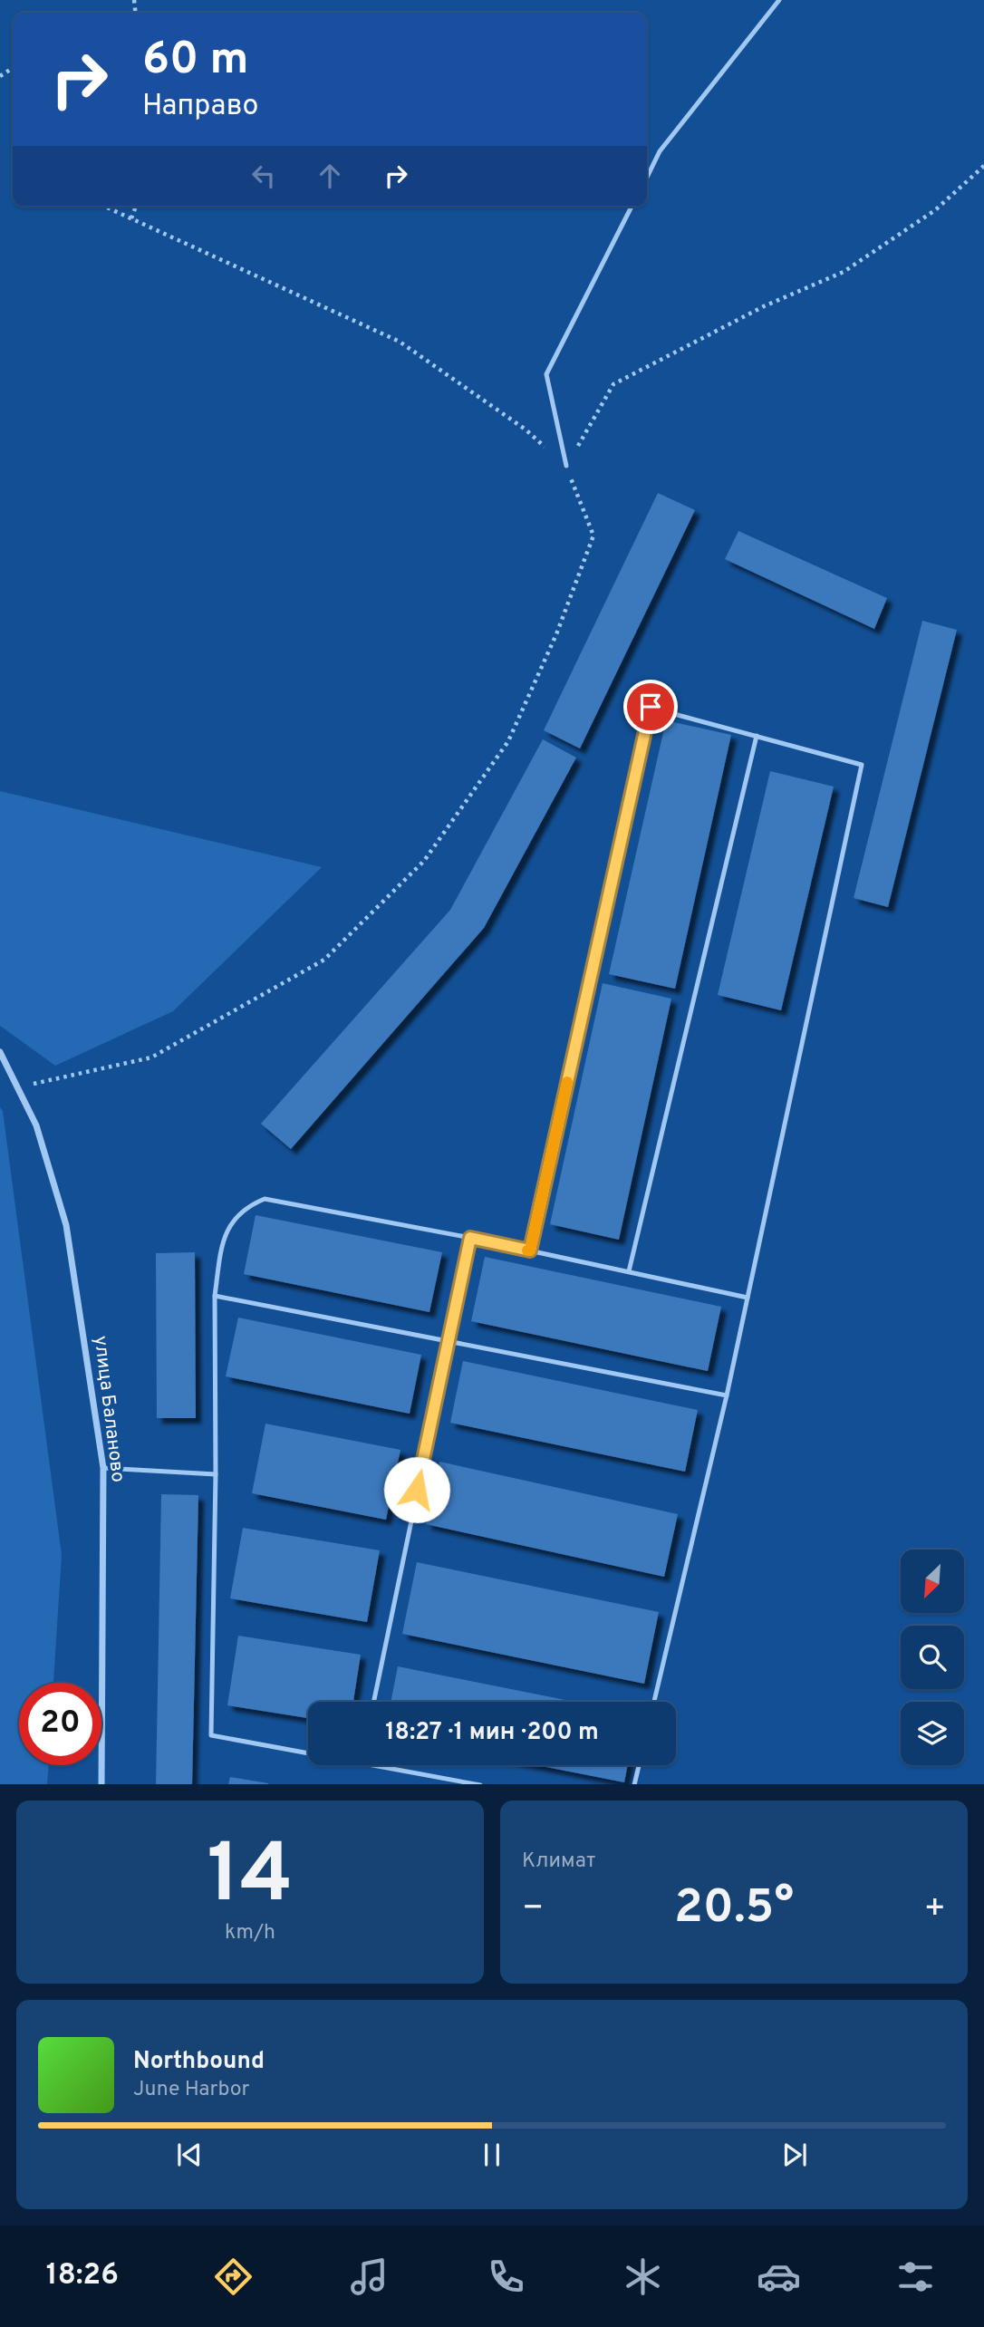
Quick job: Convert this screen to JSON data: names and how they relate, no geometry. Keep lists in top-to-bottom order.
{
  "streets": {
    "street": ["улица Баланово"]
  },
  "north": "bottom left",
  "page": {
    "turn": ["60 m", "Направо"],
    "limit": "20",
    "trip": "18:27 · 1 мин · 200 m",
    "tile": [
      ["14", "km/h"],
      "Климат"
    ],
    "heat": ["−", "20.5°", "+"],
    "song": ["Northbound", "June Harbor"],
    "tabs": "18:26"
  }
}
